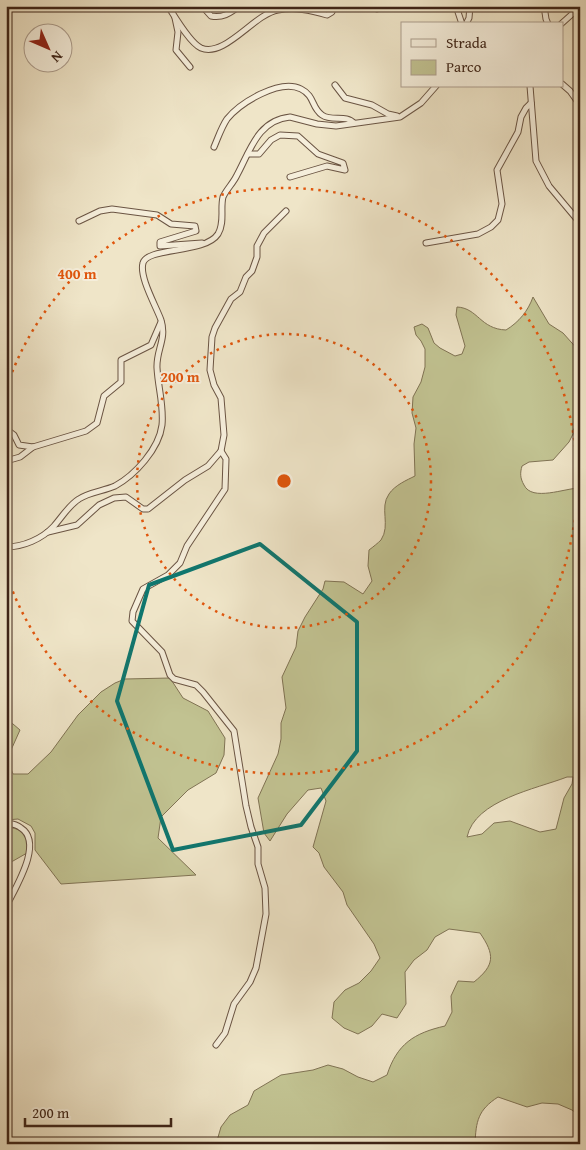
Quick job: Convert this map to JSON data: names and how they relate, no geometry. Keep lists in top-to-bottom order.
{
  "legend": ["Strada", "Parco"],
  "scale_bar": "200 m",
  "north": "bottom right",
  "rings": ["400 m", "200 m"]
}
